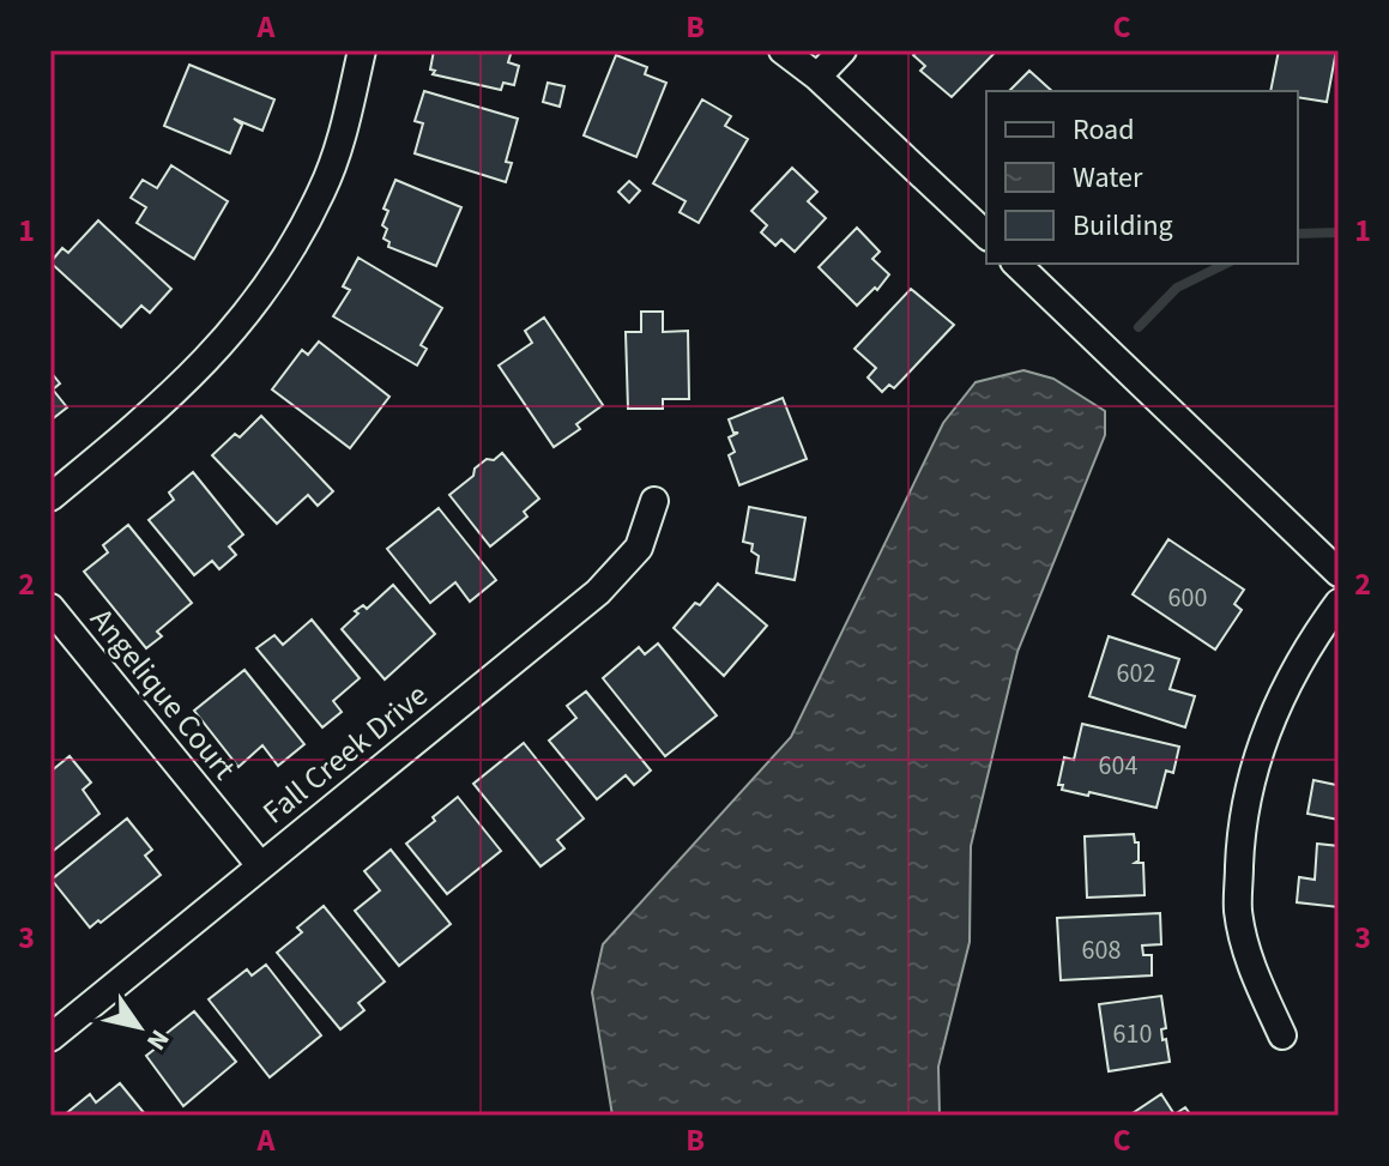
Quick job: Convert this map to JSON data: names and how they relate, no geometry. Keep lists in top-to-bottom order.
{
  "streets": {
    "street": ["Angelique Court", "Fall Creek Drive"]
  },
  "crossings": [
    ["Angelique Court", "Fall Creek Drive"]
  ],
  "house_numbers": [
    "600",
    "602",
    "604",
    "608",
    "610"
  ],
  "legend": ["Road", "Water", "Building"],
  "north": "bottom right",
  "grid": {
    "columns": ["A", "B", "C"],
    "rows": ["1", "2", "3"]
  }
}
